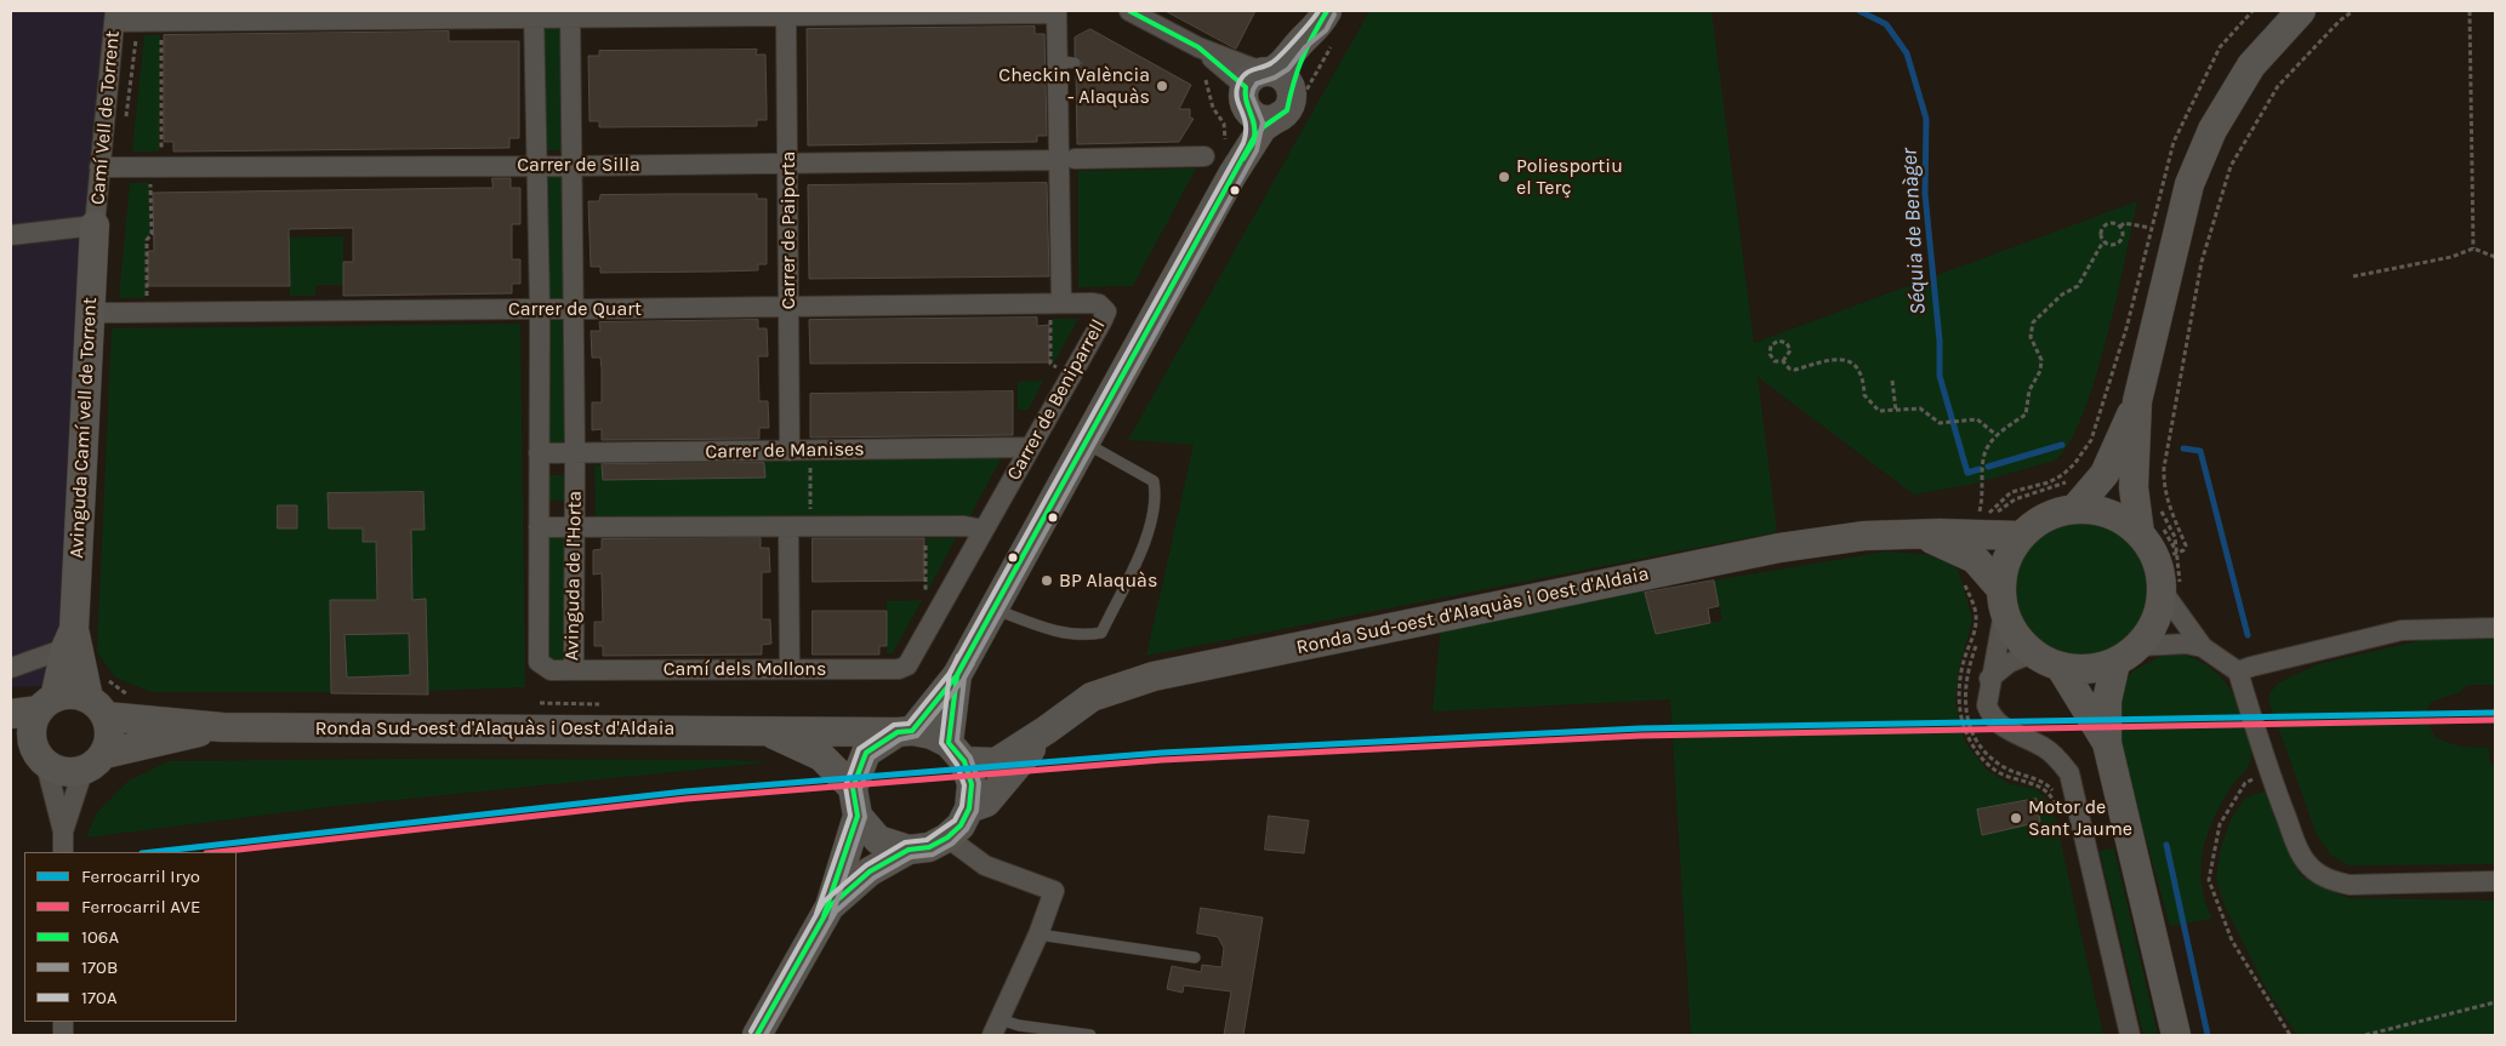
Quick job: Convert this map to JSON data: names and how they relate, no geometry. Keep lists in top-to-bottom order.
{
  "streets": {
    "main road": ["Avinguda Camí vell de Torrent", "Ronda Sud-oest d'Alaquàs i Oest d'Aldaia"],
    "street": [
      "Camí Vell de Torrent",
      "Carrer de Silla",
      "Carrer de Paiporta",
      "Carrer de Quart",
      "Carrer de Beniparrell",
      "Carrer de Manises",
      "Avinguda de l'Horta",
      "Camí dels Mollons"
    ]
  },
  "crossings": [
    ["Camí Vell de Torrent", "Carrer de Silla"],
    ["Camí Vell de Torrent", "Avinguda Camí vell de Torrent"],
    ["Carrer de Silla", "Carrer de Paiporta"],
    ["Carrer de Silla", "Avinguda de l'Horta"],
    ["Carrer de Paiporta", "Carrer de Quart"],
    ["Carrer de Paiporta", "Carrer de Manises"],
    ["Carrer de Quart", "Carrer de Beniparrell"],
    ["Carrer de Quart", "Avinguda Camí vell de Torrent"],
    ["Carrer de Quart", "Avinguda de l'Horta"],
    ["Carrer de Beniparrell", "Carrer de Manises"],
    ["Carrer de Beniparrell", "Camí dels Mollons"],
    ["Avinguda Camí vell de Torrent", "Ronda Sud-oest d'Alaquàs i Oest d'Aldaia"],
    ["Carrer de Manises", "Avinguda de l'Horta"],
    ["Avinguda de l'Horta", "Camí dels Mollons"]
  ],
  "water": ["Séquia de Benàger"],
  "places": [
    "Checkin València - Alaquàs",
    "Poliesportiu el Terç",
    "BP Alaquàs",
    "Motor de Sant Jaume"
  ],
  "lines": [
    "transit line 106A",
    "transit line 170A",
    "transit line 170B",
    "rail line Iryo",
    "rail line AVE"
  ],
  "legend": [
    "Ferrocarril Iryo",
    "Ferrocarril AVE",
    "106A",
    "170B",
    "170A"
  ]
}
